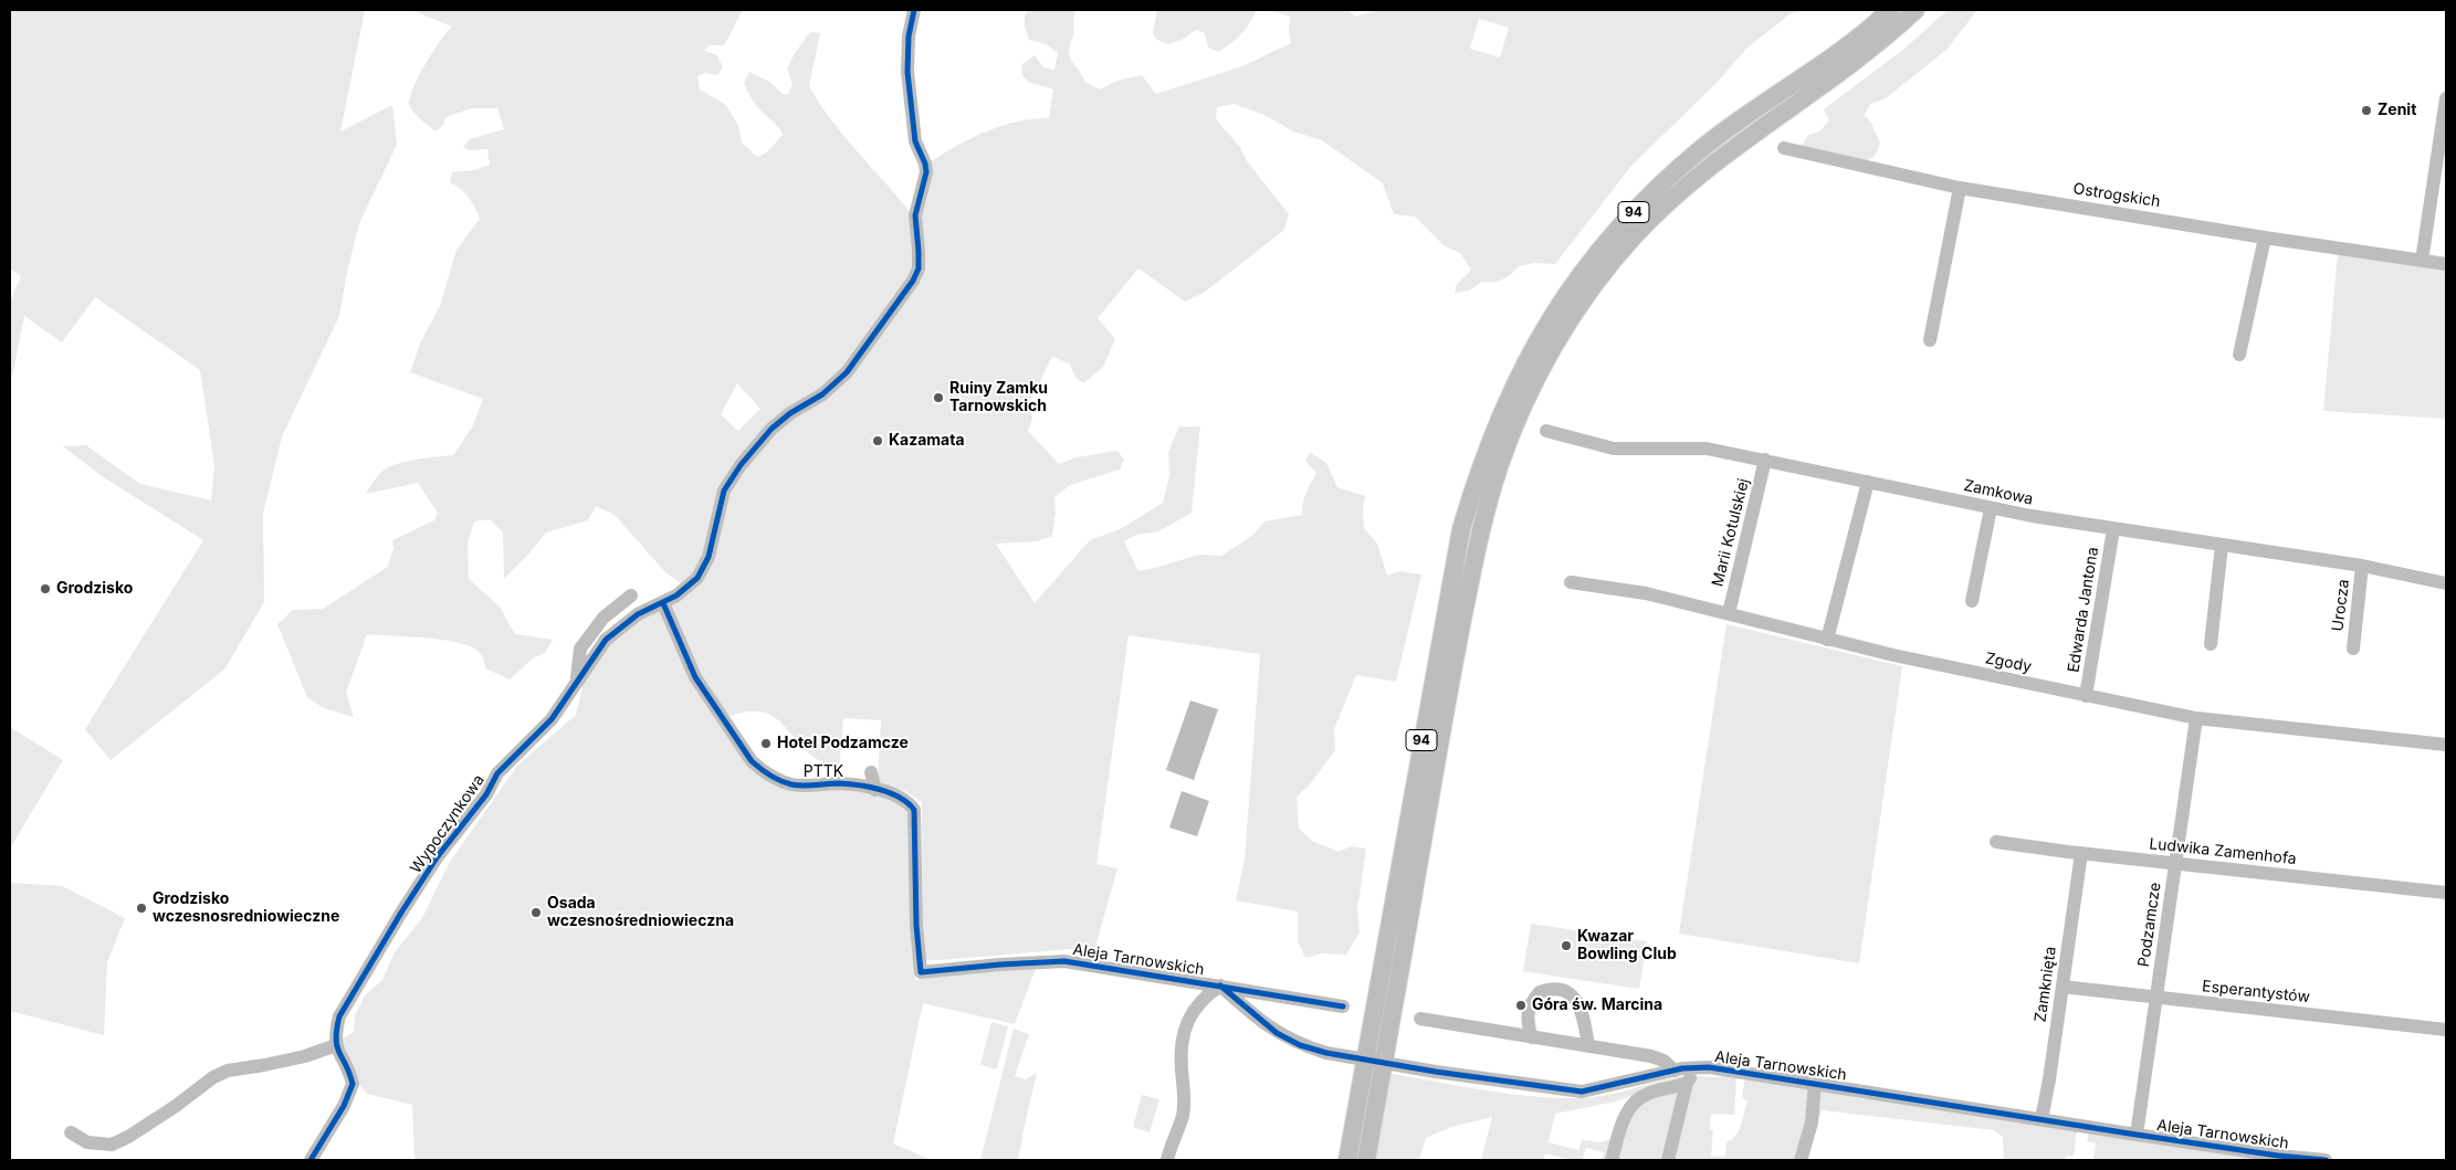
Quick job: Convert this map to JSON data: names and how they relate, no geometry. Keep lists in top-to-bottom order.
{
  "streets": {
    "main road": ["94"],
    "street": [
      "Ostrogskich",
      "Zamkowa",
      "Marii Kotulskiej",
      "Urocza",
      "Edwarda Jantona",
      "Zgody",
      "PTTK",
      "Wypoczynkowa",
      "Ludwika Zamenhofa",
      "Podzamcze",
      "Aleja Tarnowskich",
      "Zamknięta",
      "Esperantystów"
    ]
  },
  "crossings": [
    ["Zamkowa", "Marii Kotulskiej"],
    ["Zamkowa", "Urocza"],
    ["Zamkowa", "Edwarda Jantona"],
    ["Marii Kotulskiej", "Zgody"],
    ["Edwarda Jantona", "Zgody"],
    ["Zgody", "Podzamcze"],
    ["PTTK", "Wypoczynkowa"],
    ["PTTK", "Aleja Tarnowskich"],
    ["Ludwika Zamenhofa", "Podzamcze"],
    ["Ludwika Zamenhofa", "Zamknięta"],
    ["Podzamcze", "Aleja Tarnowskich"],
    ["Podzamcze", "Esperantystów"],
    ["Aleja Tarnowskich", "Zamknięta"],
    ["Zamknięta", "Esperantystów"]
  ],
  "places": [
    "Zenit",
    "Ruiny Zamku Tarnowskich",
    "Kazamata",
    "Grodzisko",
    "Hotel Podzamcze",
    "Grodzisko wczesnosredniowieczne",
    "Osada wczesnośredniowieczna",
    "Kwazar Bowling Club",
    "Góra św. Marcina"
  ]
}
